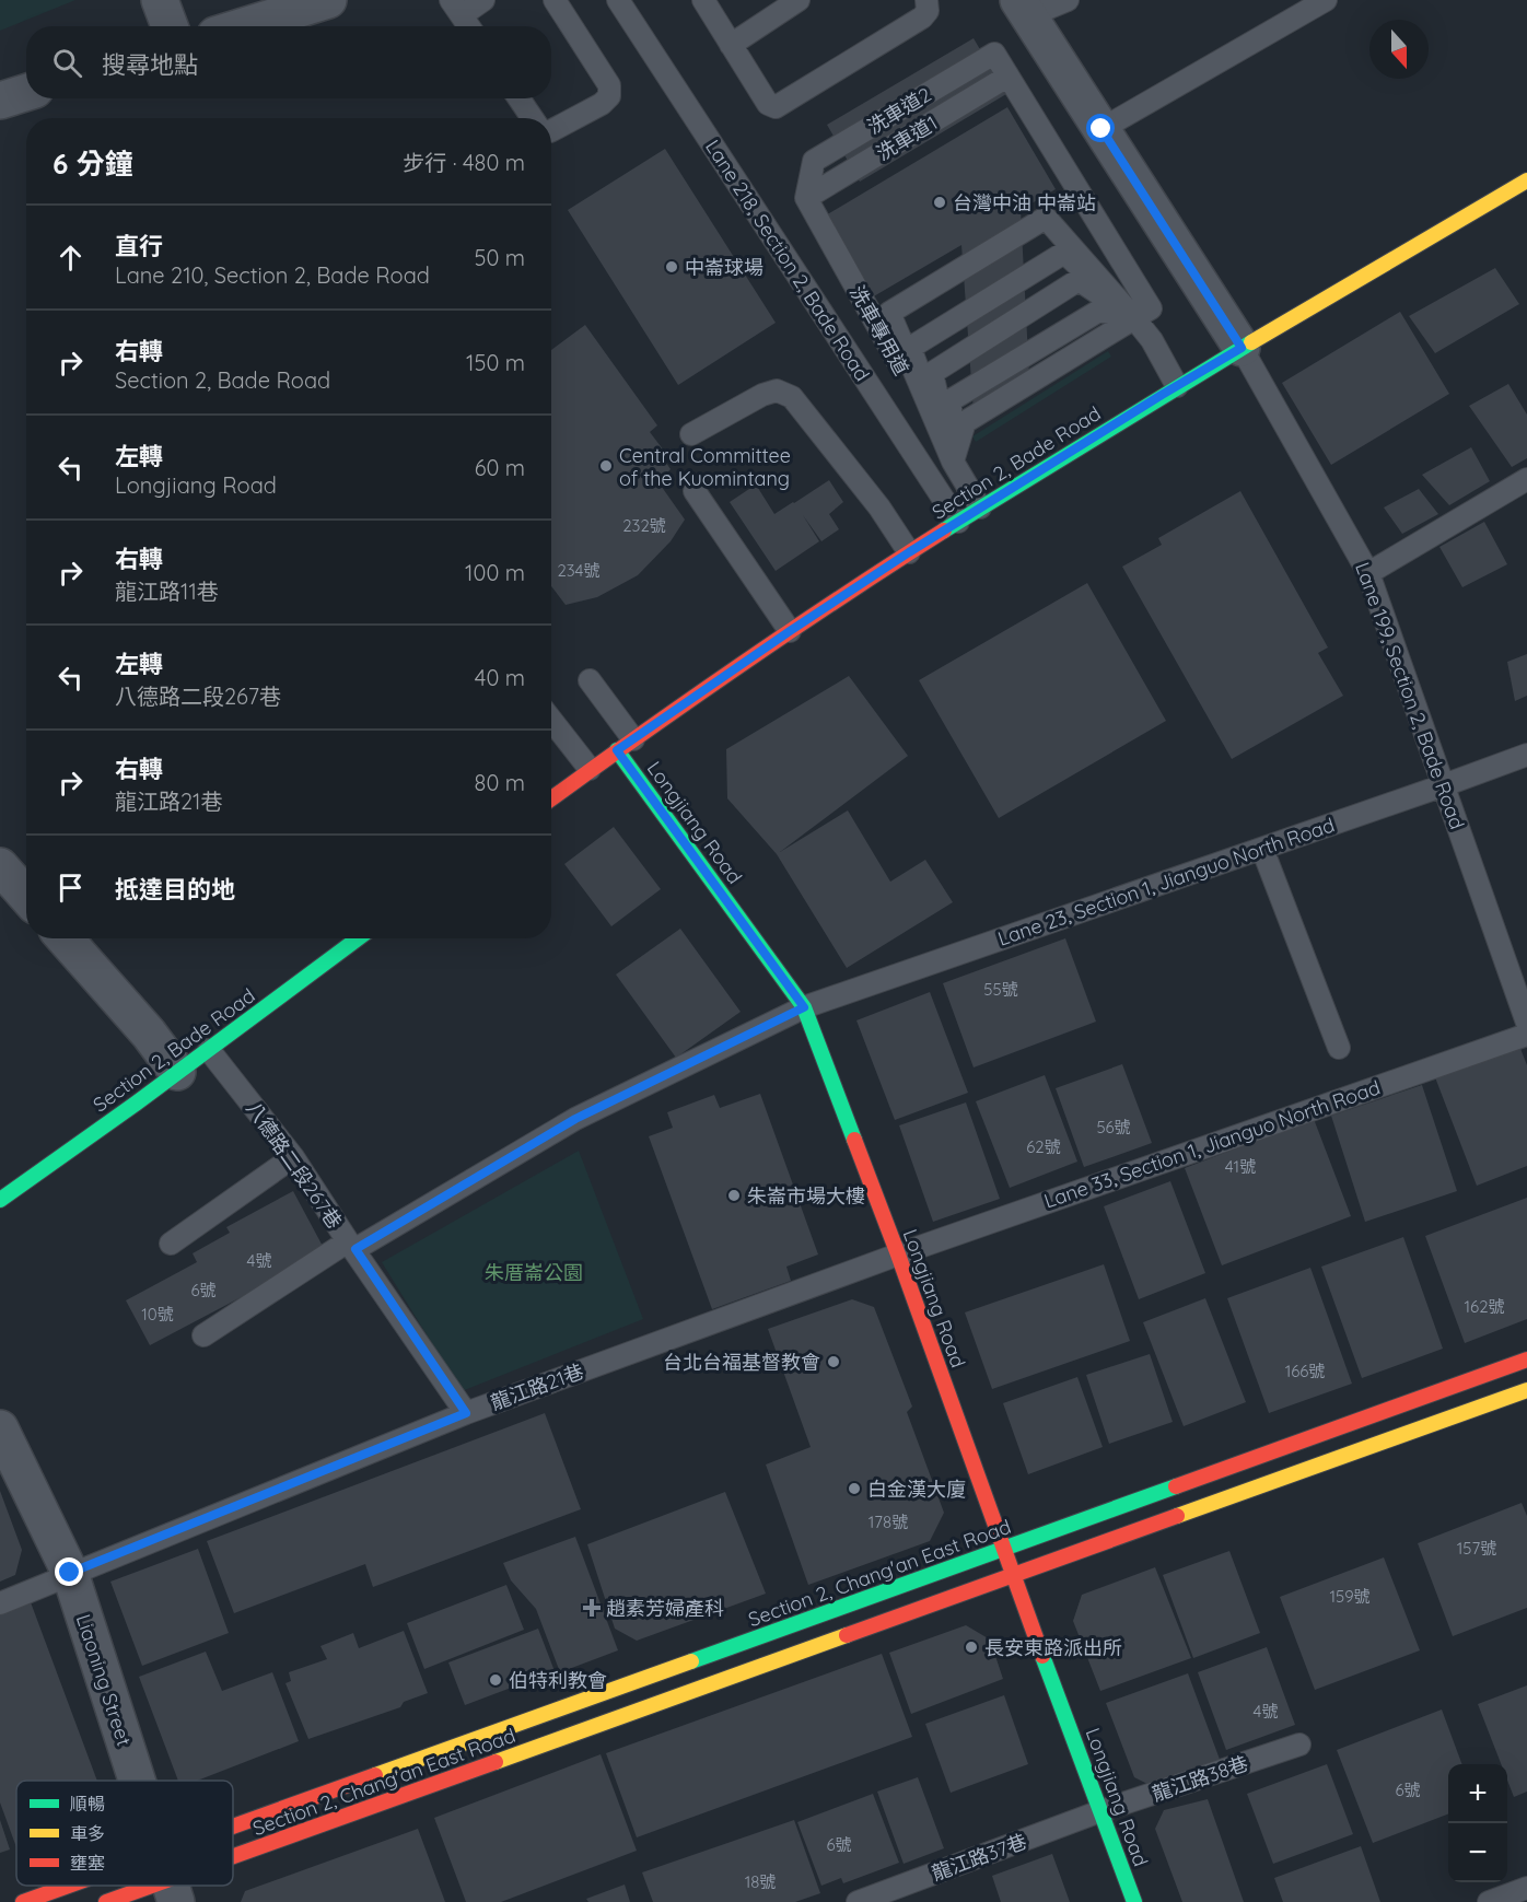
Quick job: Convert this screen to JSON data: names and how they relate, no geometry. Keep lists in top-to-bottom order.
{
  "streets": {
    "street": [
      "Section 2, Bade Road",
      "Longjiang Road",
      "Section 2, Chang'an East Road",
      "Liaoning Street"
    ],
    "lane": [
      "洗車道1",
      "Lane 218, Section 2, Bade Road",
      "洗車專用道",
      "Lane 199, Section 2, Bade Road",
      "Lane 23, Section 1, Jianguo North Road",
      "Lane 33, Section 1, Jianguo North Road",
      "八德路二段267巷",
      "龍江路21巷",
      "龍江路38巷",
      "龍江路37巷"
    ]
  },
  "crossings": [
    ["洗車道1", "洗車專用道"],
    ["Lane 218, Section 2, Bade Road", "Section 2, Bade Road"],
    ["Section 2, Bade Road", "Lane 199, Section 2, Bade Road"],
    ["Section 2, Bade Road", "Longjiang Road"],
    ["Section 2, Bade Road", "八德路二段267巷"],
    ["Lane 199, Section 2, Bade Road", "Lane 23, Section 1, Jianguo North Road"],
    ["Longjiang Road", "Lane 23, Section 1, Jianguo North Road"],
    ["Longjiang Road", "Lane 33, Section 1, Jianguo North Road"],
    ["Longjiang Road", "龍江路21巷"],
    ["Longjiang Road", "Section 2, Chang'an East Road"],
    ["Longjiang Road", "龍江路38巷"],
    ["Longjiang Road", "龍江路37巷"],
    ["Lane 23, Section 1, Jianguo North Road", "八德路二段267巷"],
    ["Lane 33, Section 1, Jianguo North Road", "龍江路21巷"],
    ["八德路二段267巷", "龍江路21巷"],
    ["龍江路21巷", "Liaoning Street"],
    ["龍江路38巷", "龍江路37巷"]
  ],
  "parks": ["朱厝崙公園"],
  "places": {
    "other": [
      "台灣中油 中崙站",
      "中崙球場",
      "Central Committee of the Kuomintang",
      "朱崙市場大樓",
      "台北台福基督教會",
      "白金漢大廈",
      "長安東路派出所",
      "伯特利教會"
    ],
    "health": ["趙素芳婦產科"]
  },
  "house_numbers": [
    "232號",
    "234號",
    "55號",
    "56號",
    "62號",
    "41號",
    "4號",
    "6號",
    "162號",
    "10號",
    "166號",
    "178號",
    "157號",
    "159號",
    "4號",
    "6號",
    "6號",
    "18號"
  ],
  "legend": ["順暢", "車多", "壅塞"],
  "north": "bottom",
  "page": {
    "search": "搜尋地點",
    "heading": ["6 分鐘", "步行 · 480 m"],
    "list": [
      ["直行", "Lane 210, Section 2, Bade Road", "50 m"],
      ["右轉", "Section 2, Bade Road", "150 m"],
      ["左轉", "Longjiang Road", "60 m"],
      ["右轉", "龍江路11巷", "100 m"],
      ["左轉", "八德路二段267巷", "40 m"],
      ["右轉", "龍江路21巷", "80 m"],
      "抵達目的地"
    ],
    "map_buttons": ["+", "−"]
  }
}
